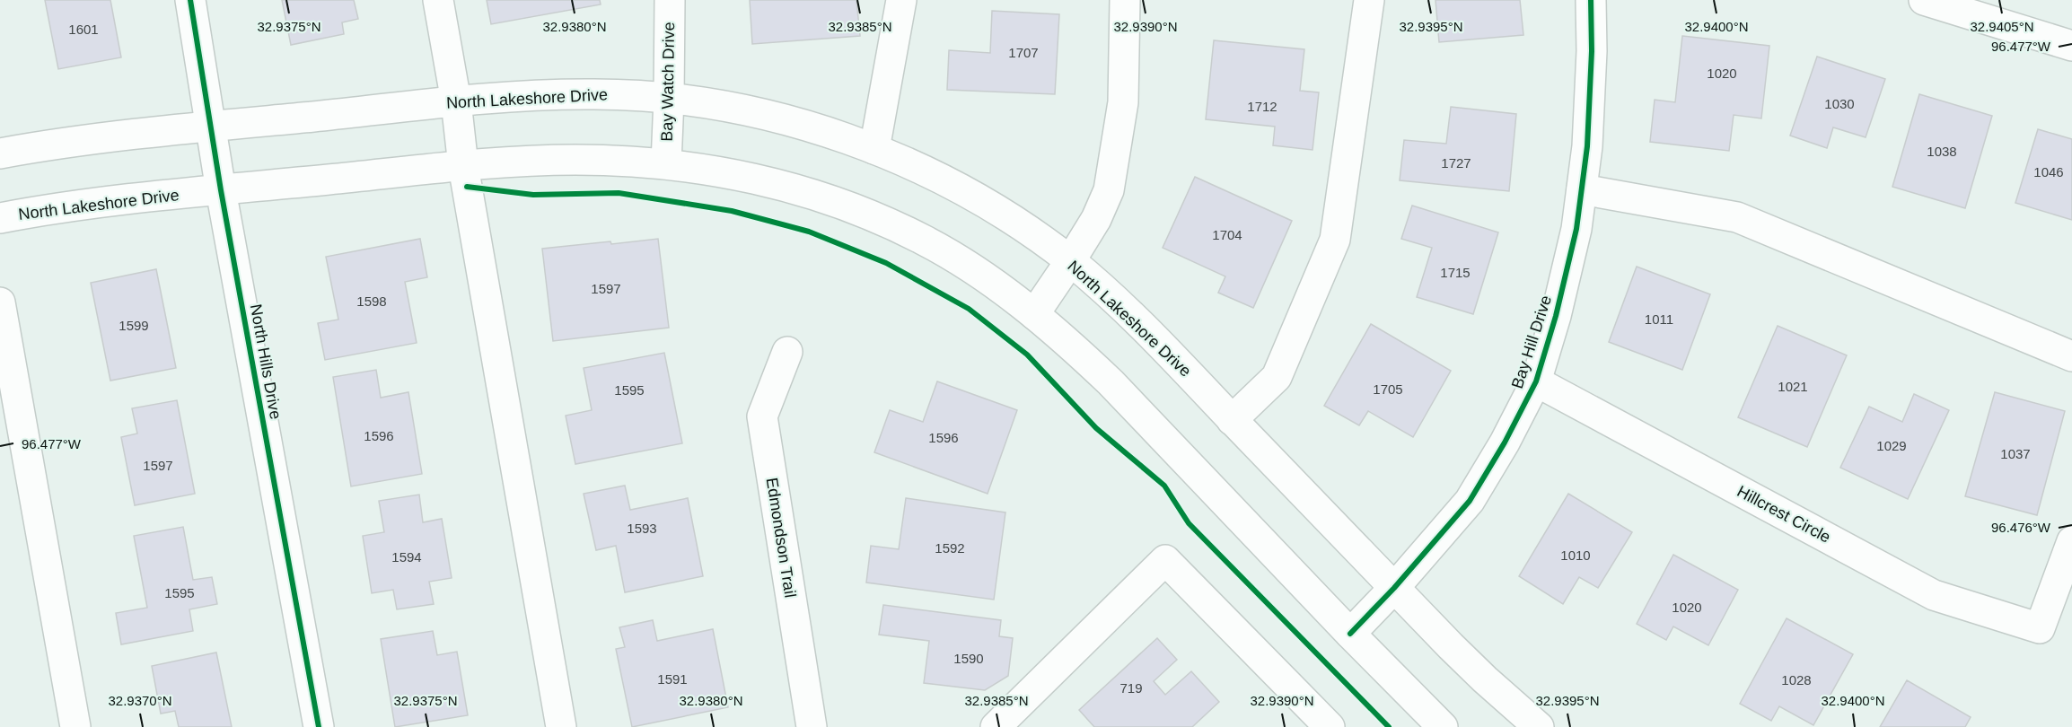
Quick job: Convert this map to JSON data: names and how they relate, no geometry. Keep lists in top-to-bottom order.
{
  "streets": {
    "main road": [
      "Bay Watch Drive",
      "North Lakeshore Drive",
      "Bay Hill Drive",
      "North Hills Drive",
      "Hillcrest Circle",
      "Edmondson Trail"
    ]
  },
  "crossings": [
    ["Bay Watch Drive", "North Lakeshore Drive"],
    ["North Lakeshore Drive", "Bay Hill Drive"],
    ["North Lakeshore Drive", "North Hills Drive"],
    ["Bay Hill Drive", "Hillcrest Circle"]
  ],
  "house_numbers": [
    "1601",
    "1707",
    "1020",
    "1030",
    "1712",
    "1038",
    "1727",
    "1046",
    "1704",
    "1715",
    "1597",
    "1598",
    "1011",
    "1599",
    "1021",
    "1705",
    "1595",
    "1596",
    "1596",
    "1029",
    "1037",
    "1597",
    "1593",
    "1592",
    "1010",
    "1594",
    "1595",
    "1020",
    "1590",
    "1591",
    "1028",
    "719"
  ],
  "coordinates": [
    "32.9375°N",
    "32.9380°N",
    "32.9385°N",
    "32.9390°N",
    "32.9395°N",
    "32.9400°N",
    "32.9405°N",
    "96.477°W",
    "96.476°W",
    "32.9370°N"
  ]
}
